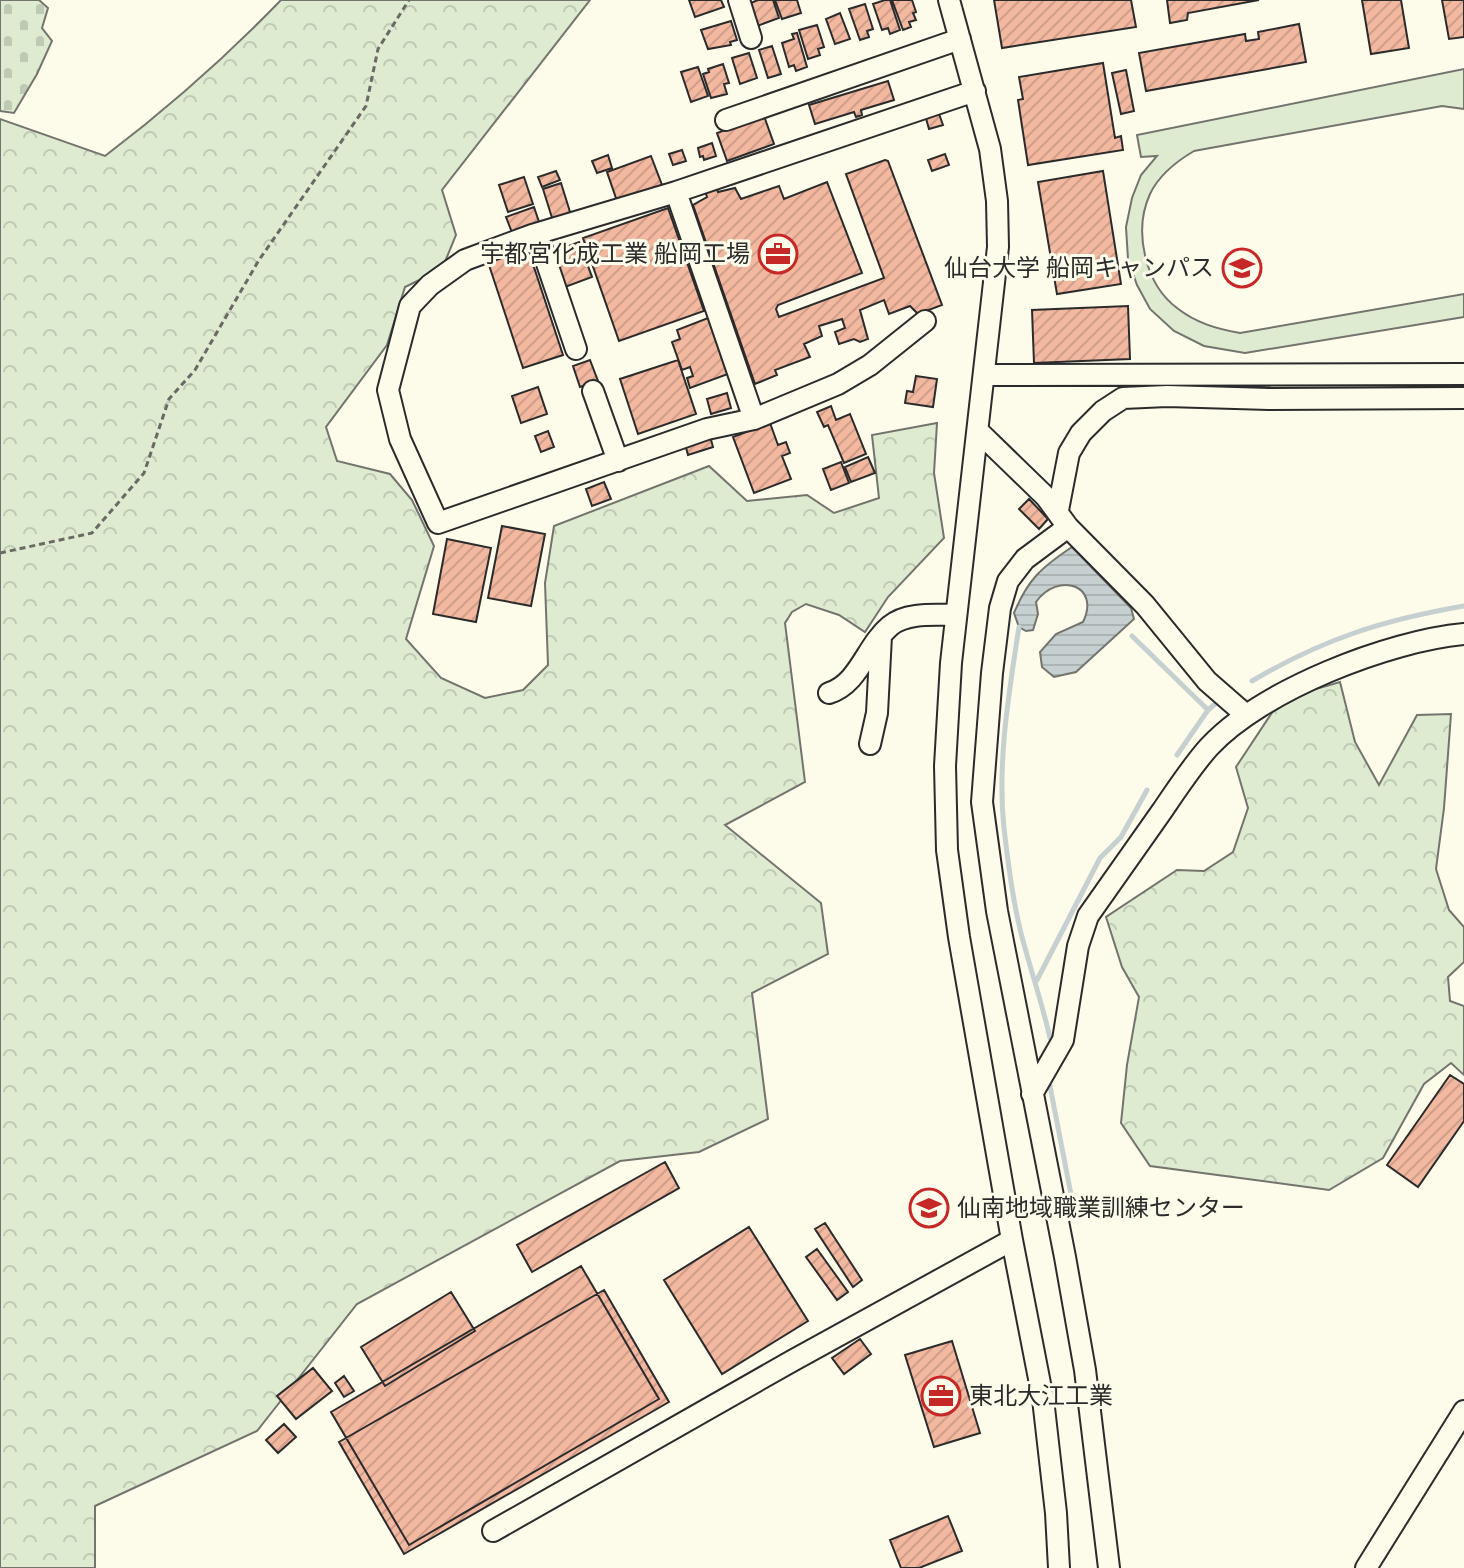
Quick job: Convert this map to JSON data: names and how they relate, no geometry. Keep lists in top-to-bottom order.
{
  "places": {
    "office": ["宇都宮化成工業 船岡工場", "東北大江工業"],
    "school or university": ["仙台大学 船岡キャンパス", "仙南地域職業訓練センター"]
  }
}
